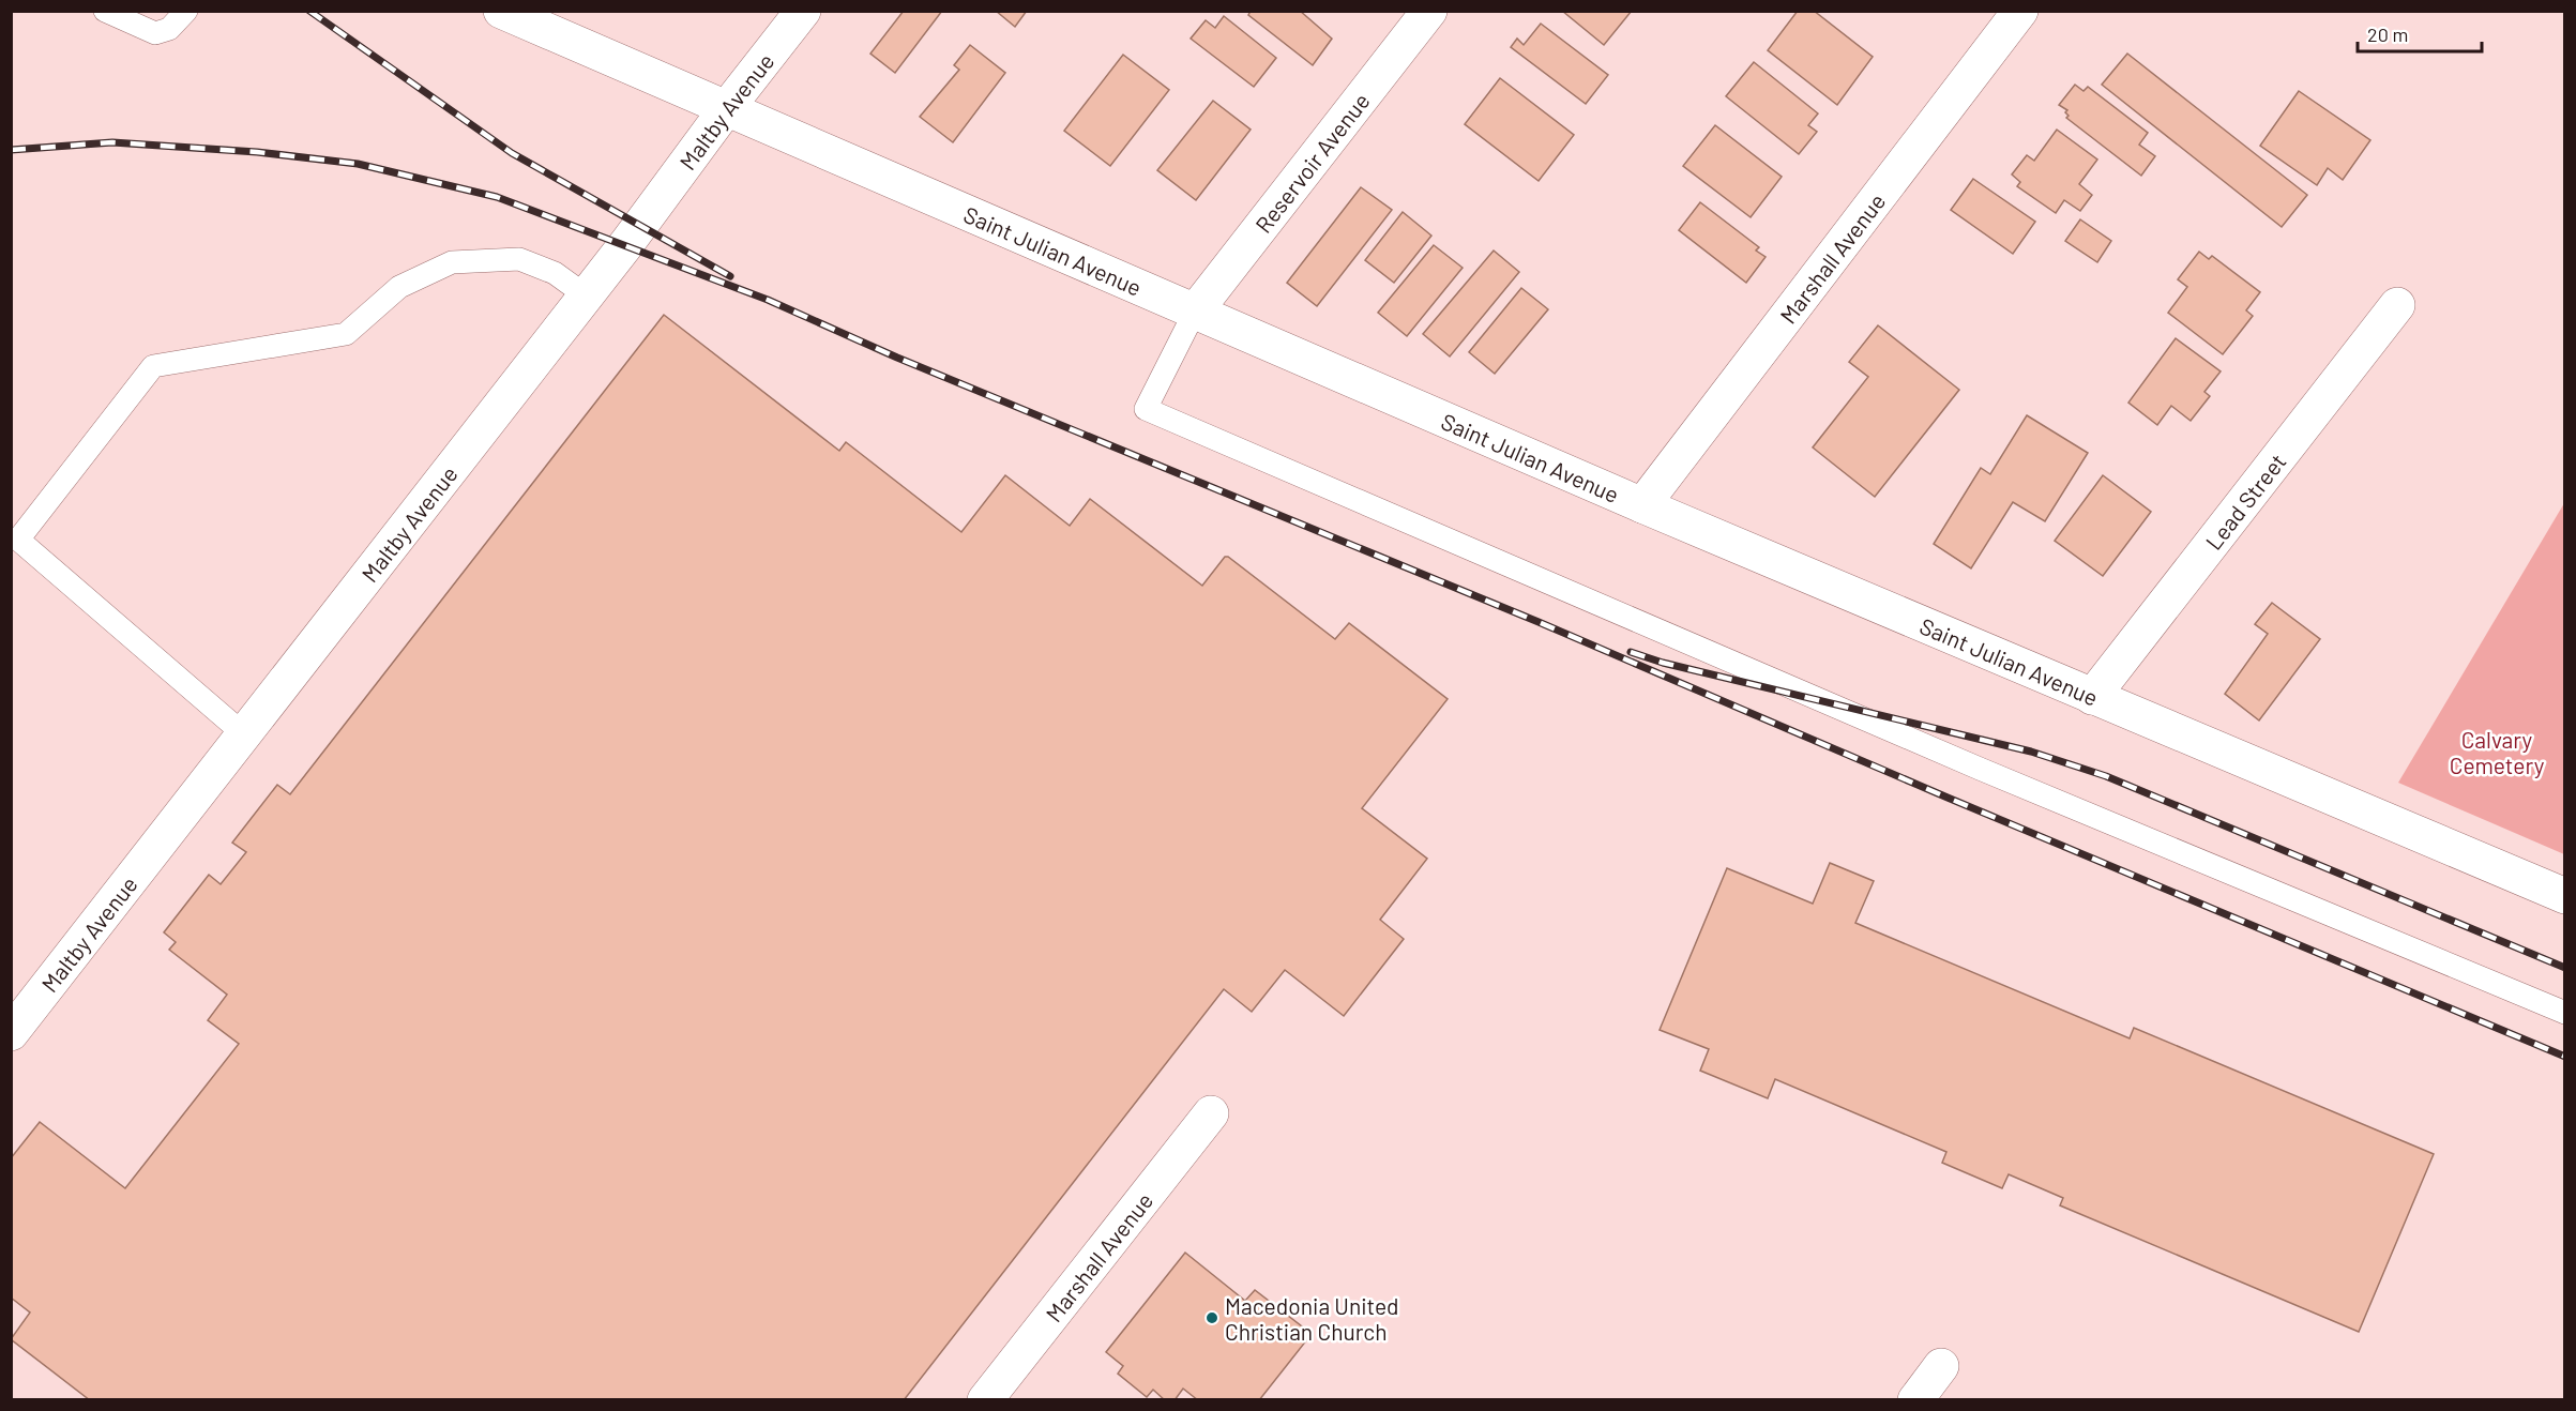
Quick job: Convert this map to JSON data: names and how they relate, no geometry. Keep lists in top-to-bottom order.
{
  "streets": {
    "street": [
      "Maltby Avenue",
      "Reservoir Avenue",
      "Saint Julian Avenue",
      "Marshall Avenue",
      "Lead Street"
    ]
  },
  "crossings": [
    ["Maltby Avenue", "Saint Julian Avenue"],
    ["Reservoir Avenue", "Saint Julian Avenue"],
    ["Saint Julian Avenue", "Marshall Avenue"],
    ["Saint Julian Avenue", "Lead Street"]
  ],
  "parks": ["Calvary Cemetery"],
  "places": ["Macedonia United Christian Church"],
  "scale_bar": "20 m"
}
